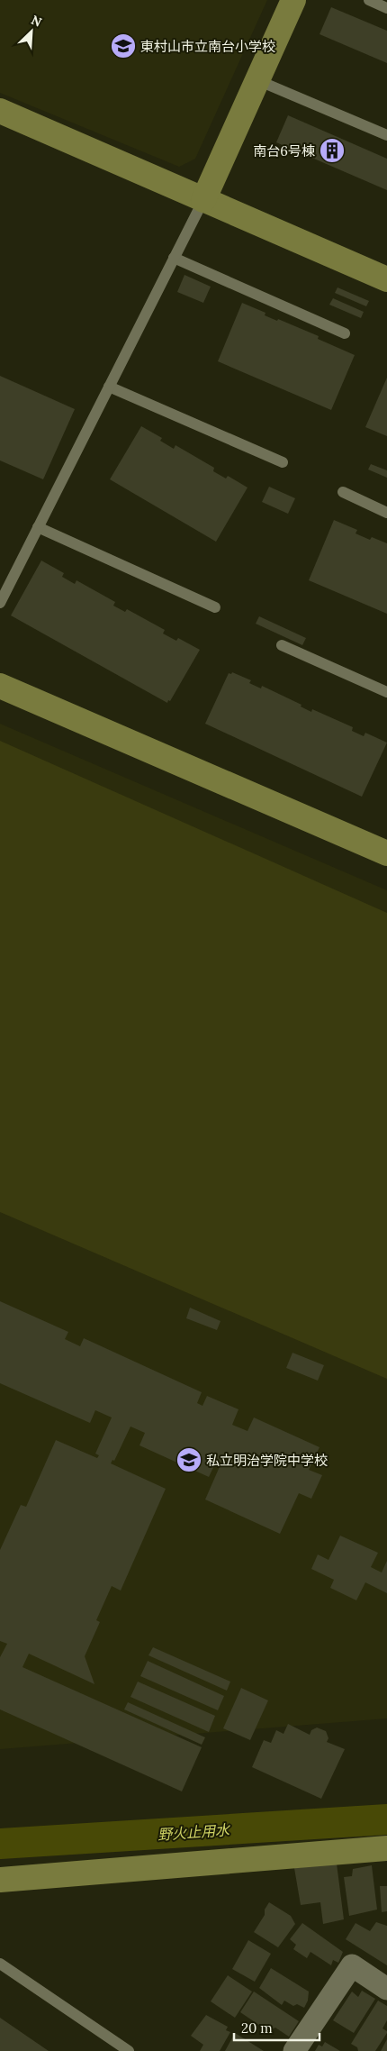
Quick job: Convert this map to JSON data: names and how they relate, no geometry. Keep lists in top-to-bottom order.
{
  "water": ["野火止用水"],
  "places": {
    "school or university": ["東村山市立南台小学校", "私立明治学院中学校"],
    "building": ["南台6号棟"]
  },
  "scale_bar": "20 m",
  "north": "top right"
}
